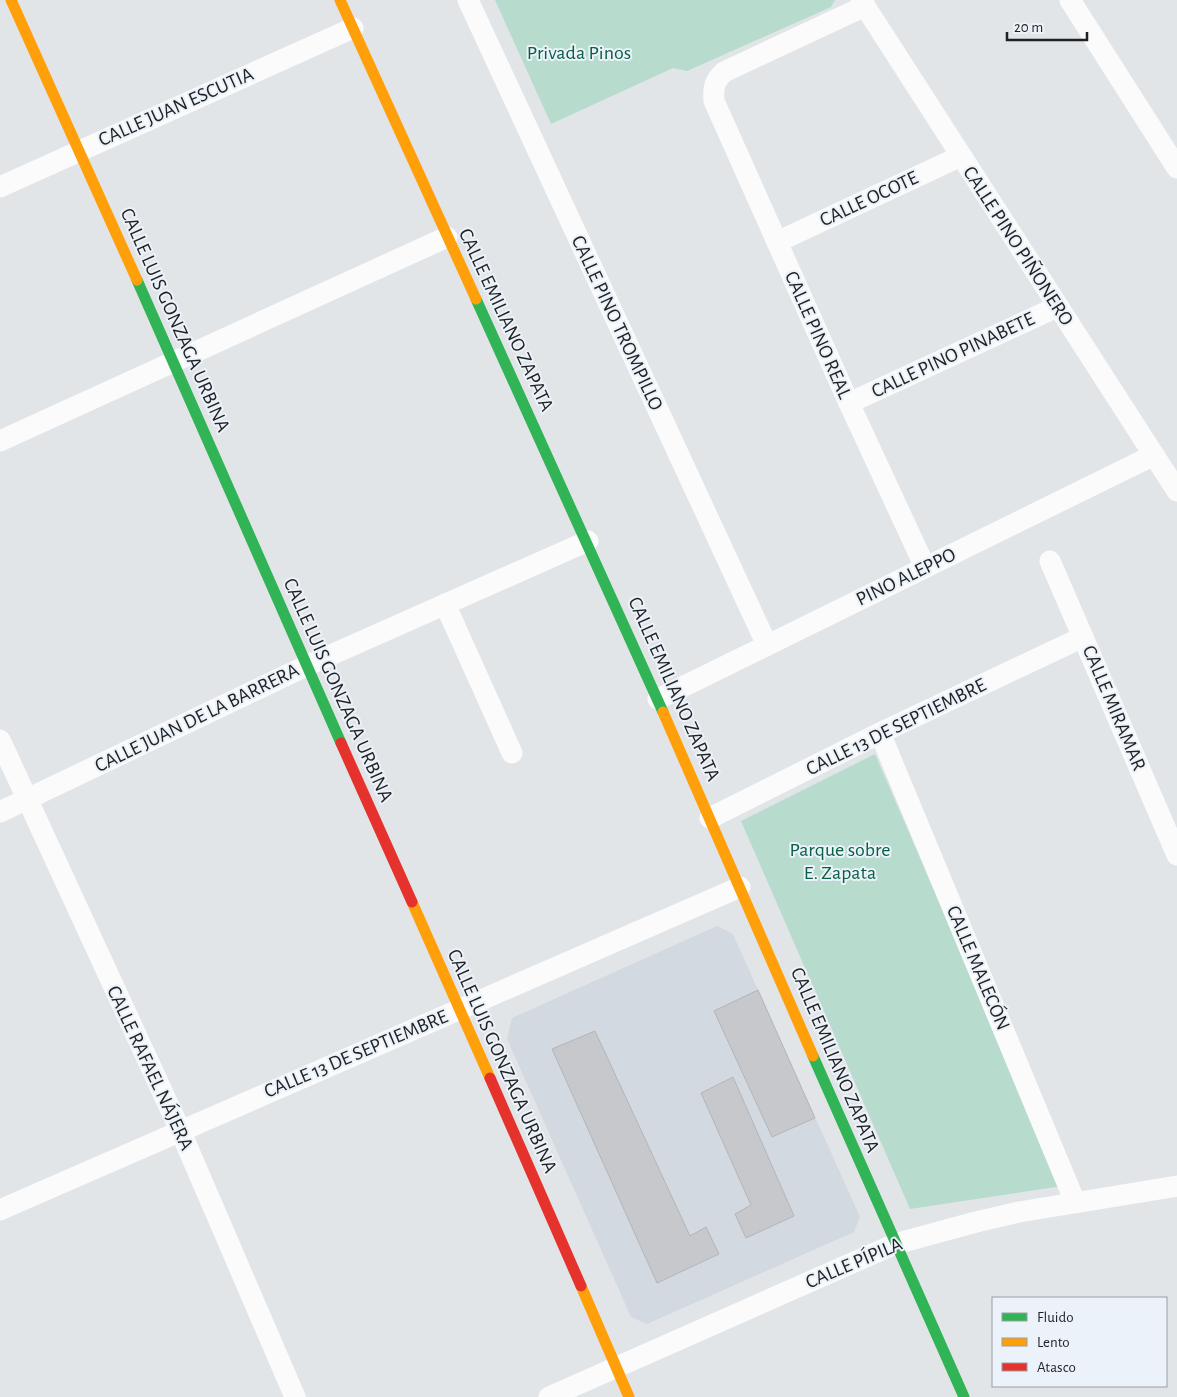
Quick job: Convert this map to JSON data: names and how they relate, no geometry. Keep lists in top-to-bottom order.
{
  "streets": {
    "street": [
      "CALLE JUAN ESCUTIA",
      "CALLE OCOTE",
      "CALLE PINO PIÑONERO",
      "CALLE LUIS GONZAGA URBINA",
      "CALLE EMILIANO ZAPATA",
      "CALLE PINO TROMPILLO",
      "CALLE PINO REAL",
      "CALLE PINO PINABETE",
      "PINO ALEPPO",
      "CALLE MIRAMAR",
      "CALLE JUAN DE LA BARRERA",
      "CALLE 13 DE SEPTIEMBRE",
      "CALLE MALECÓN",
      "CALLE RAFAEL NÁJERA",
      "CALLE PÍPILA"
    ]
  },
  "crossings": [
    ["CALLE JUAN ESCUTIA", "CALLE LUIS GONZAGA URBINA"],
    ["CALLE JUAN ESCUTIA", "CALLE EMILIANO ZAPATA"],
    ["CALLE OCOTE", "CALLE PINO PIÑONERO"],
    ["CALLE OCOTE", "CALLE PINO REAL"],
    ["CALLE PINO PIÑONERO", "CALLE PINO REAL"],
    ["CALLE PINO PIÑONERO", "CALLE PINO PINABETE"],
    ["CALLE PINO PIÑONERO", "PINO ALEPPO"],
    ["CALLE LUIS GONZAGA URBINA", "CALLE JUAN DE LA BARRERA"],
    ["CALLE LUIS GONZAGA URBINA", "CALLE 13 DE SEPTIEMBRE"],
    ["CALLE LUIS GONZAGA URBINA", "CALLE PÍPILA"],
    ["CALLE EMILIANO ZAPATA", "PINO ALEPPO"],
    ["CALLE EMILIANO ZAPATA", "CALLE JUAN DE LA BARRERA"],
    ["CALLE EMILIANO ZAPATA", "CALLE 13 DE SEPTIEMBRE"],
    ["CALLE EMILIANO ZAPATA", "CALLE PÍPILA"],
    ["CALLE PINO TROMPILLO", "PINO ALEPPO"],
    ["CALLE PINO REAL", "CALLE PINO PINABETE"],
    ["CALLE PINO REAL", "PINO ALEPPO"],
    ["CALLE MIRAMAR", "CALLE 13 DE SEPTIEMBRE"],
    ["CALLE JUAN DE LA BARRERA", "CALLE RAFAEL NÁJERA"],
    ["CALLE 13 DE SEPTIEMBRE", "CALLE MALECÓN"],
    ["CALLE 13 DE SEPTIEMBRE", "CALLE RAFAEL NÁJERA"],
    ["CALLE MALECÓN", "CALLE PÍPILA"]
  ],
  "parks": ["Privada Pinos", "Parque sobre E. Zapata"],
  "legend": ["Fluido", "Lento", "Atasco"],
  "scale_bar": "20 m"
}
